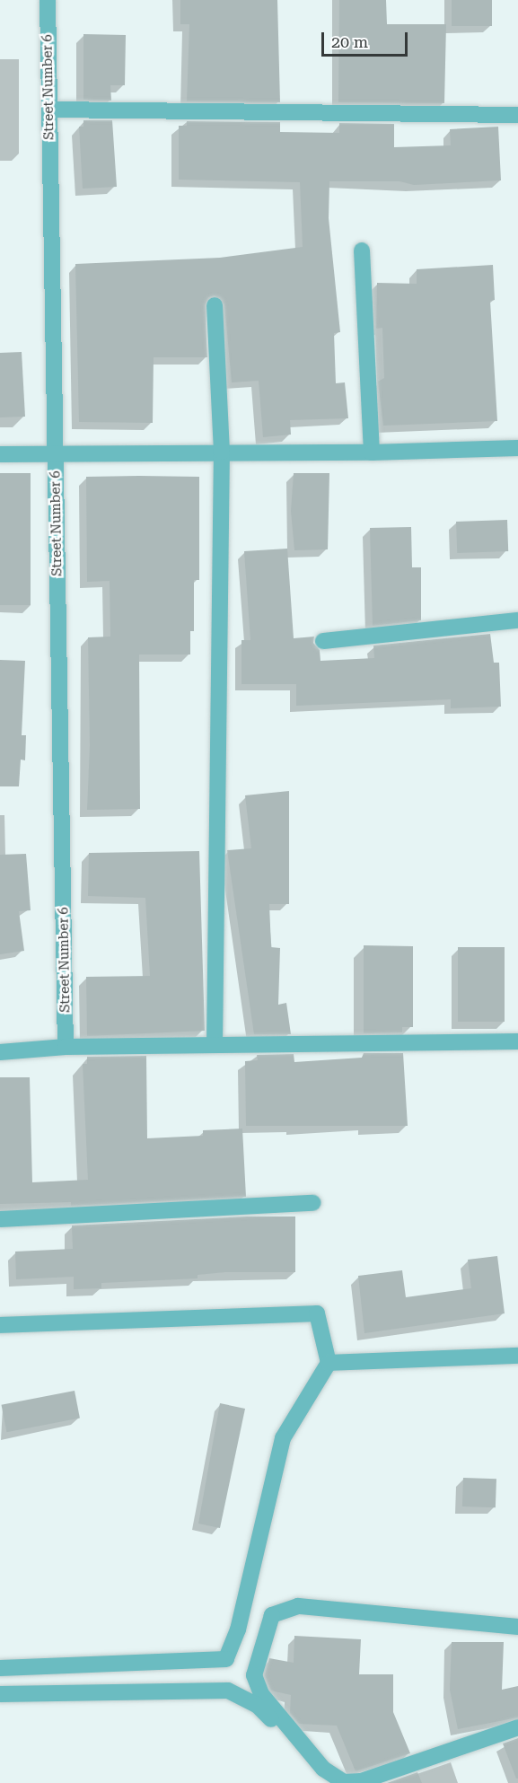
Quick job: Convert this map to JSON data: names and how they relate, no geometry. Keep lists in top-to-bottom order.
{
  "streets": {
    "street": ["Street Number 6"]
  },
  "scale_bar": "20 m"
}
